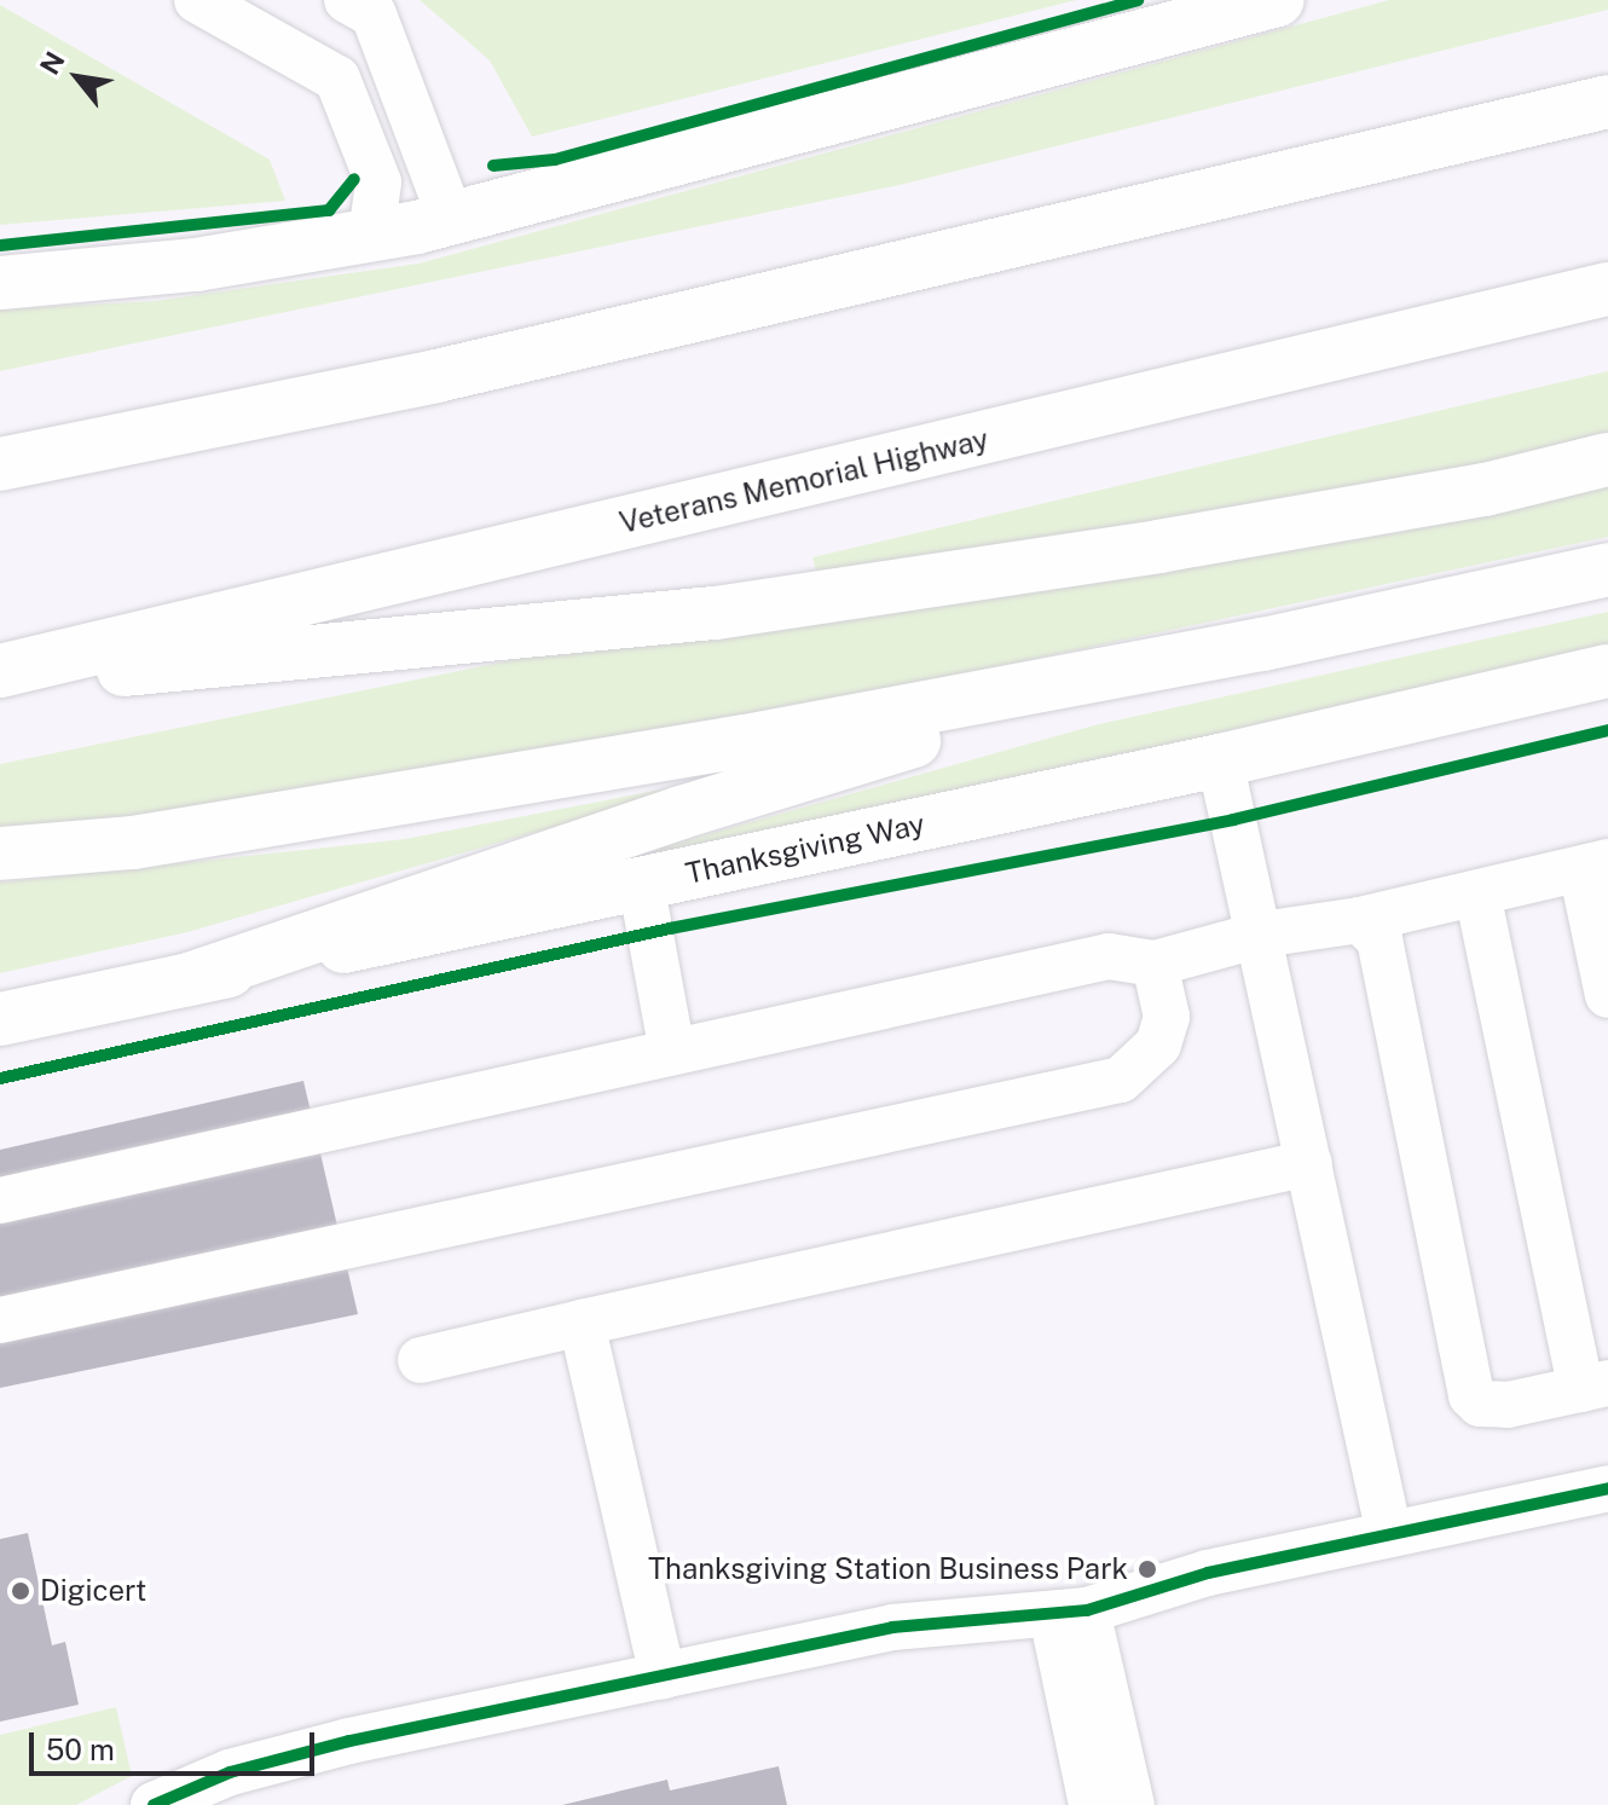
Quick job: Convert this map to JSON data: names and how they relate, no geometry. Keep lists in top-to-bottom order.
{
  "streets": {
    "main road": ["Veterans Memorial Highway", "Thanksgiving Way"]
  },
  "places": ["Thanksgiving Station Business Park", "Digicert"],
  "scale_bar": "50 m",
  "north": "top left"
}
